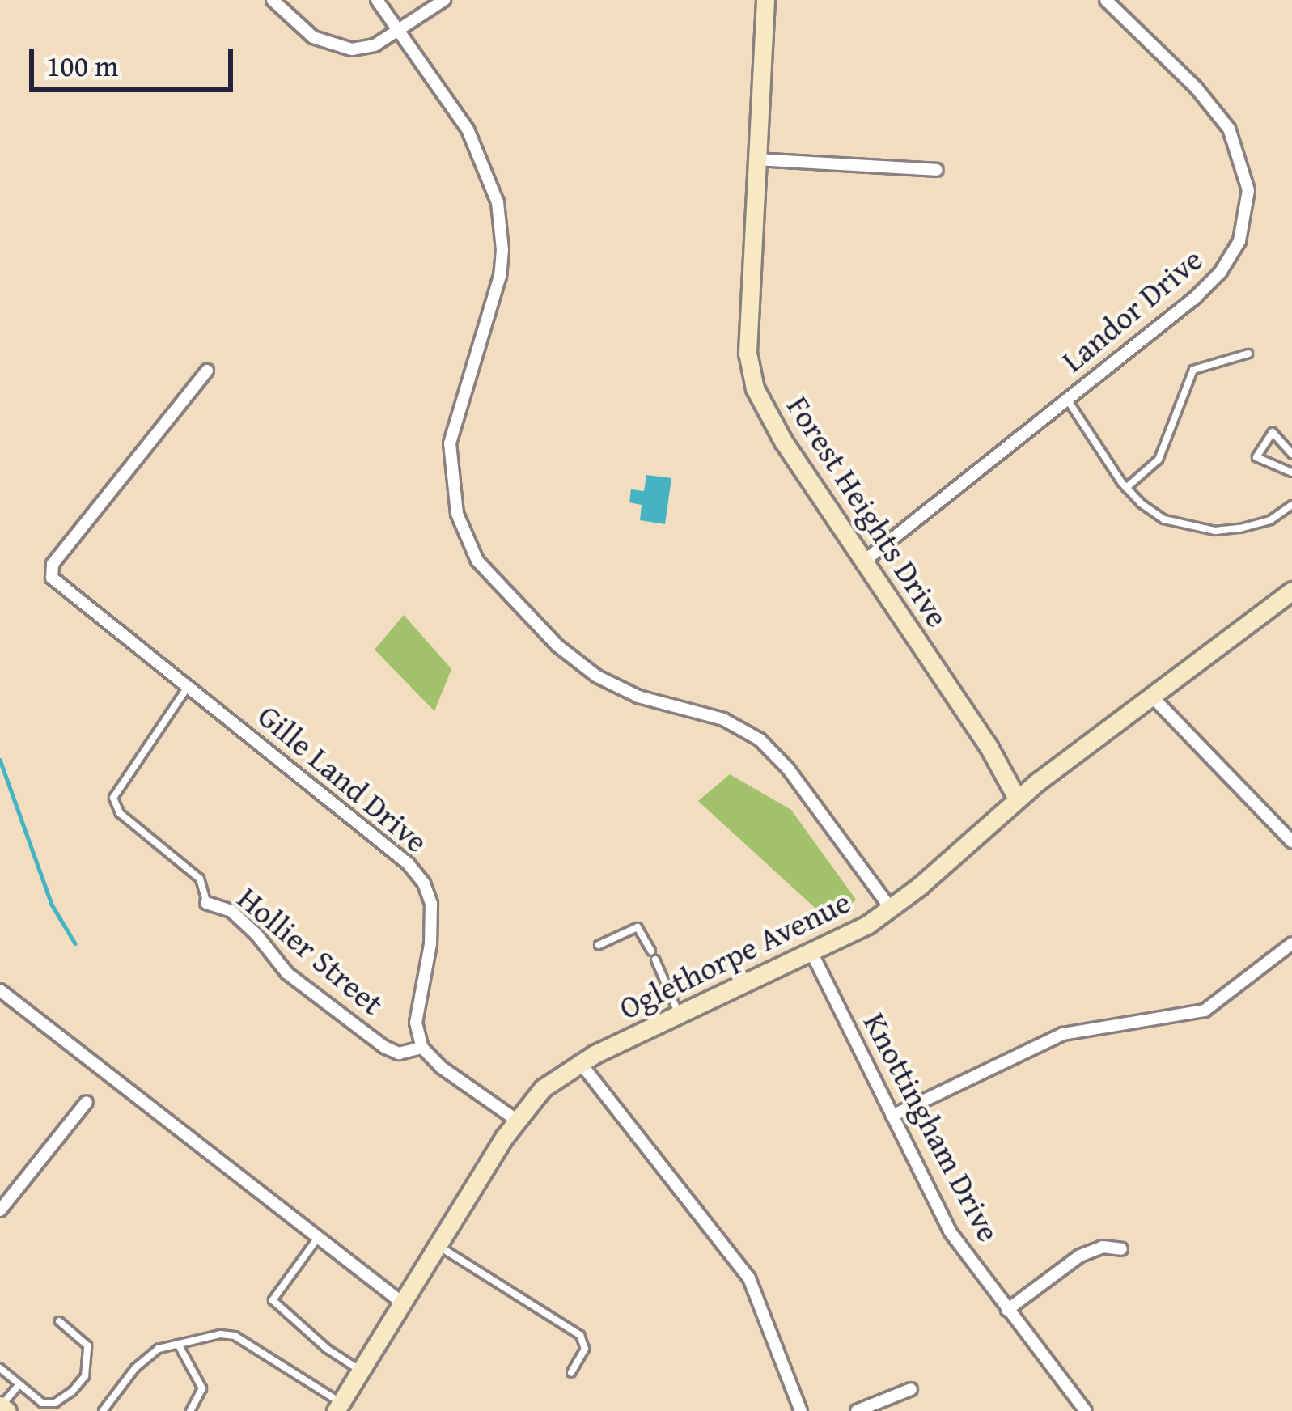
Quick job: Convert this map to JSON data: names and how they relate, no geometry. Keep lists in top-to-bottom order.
{
  "streets": {
    "main road": ["Forest Heights Drive", "Oglethorpe Avenue"],
    "street": [
      "Landor Drive",
      "Gille Land Drive",
      "Hollier Street",
      "Knottingham Drive"
    ]
  },
  "crossings": [
    ["Landor Drive", "Forest Heights Drive"],
    ["Forest Heights Drive", "Oglethorpe Avenue"],
    ["Gille Land Drive", "Hollier Street"],
    ["Oglethorpe Avenue", "Knottingham Drive"]
  ],
  "scale_bar": "100 m"
}
